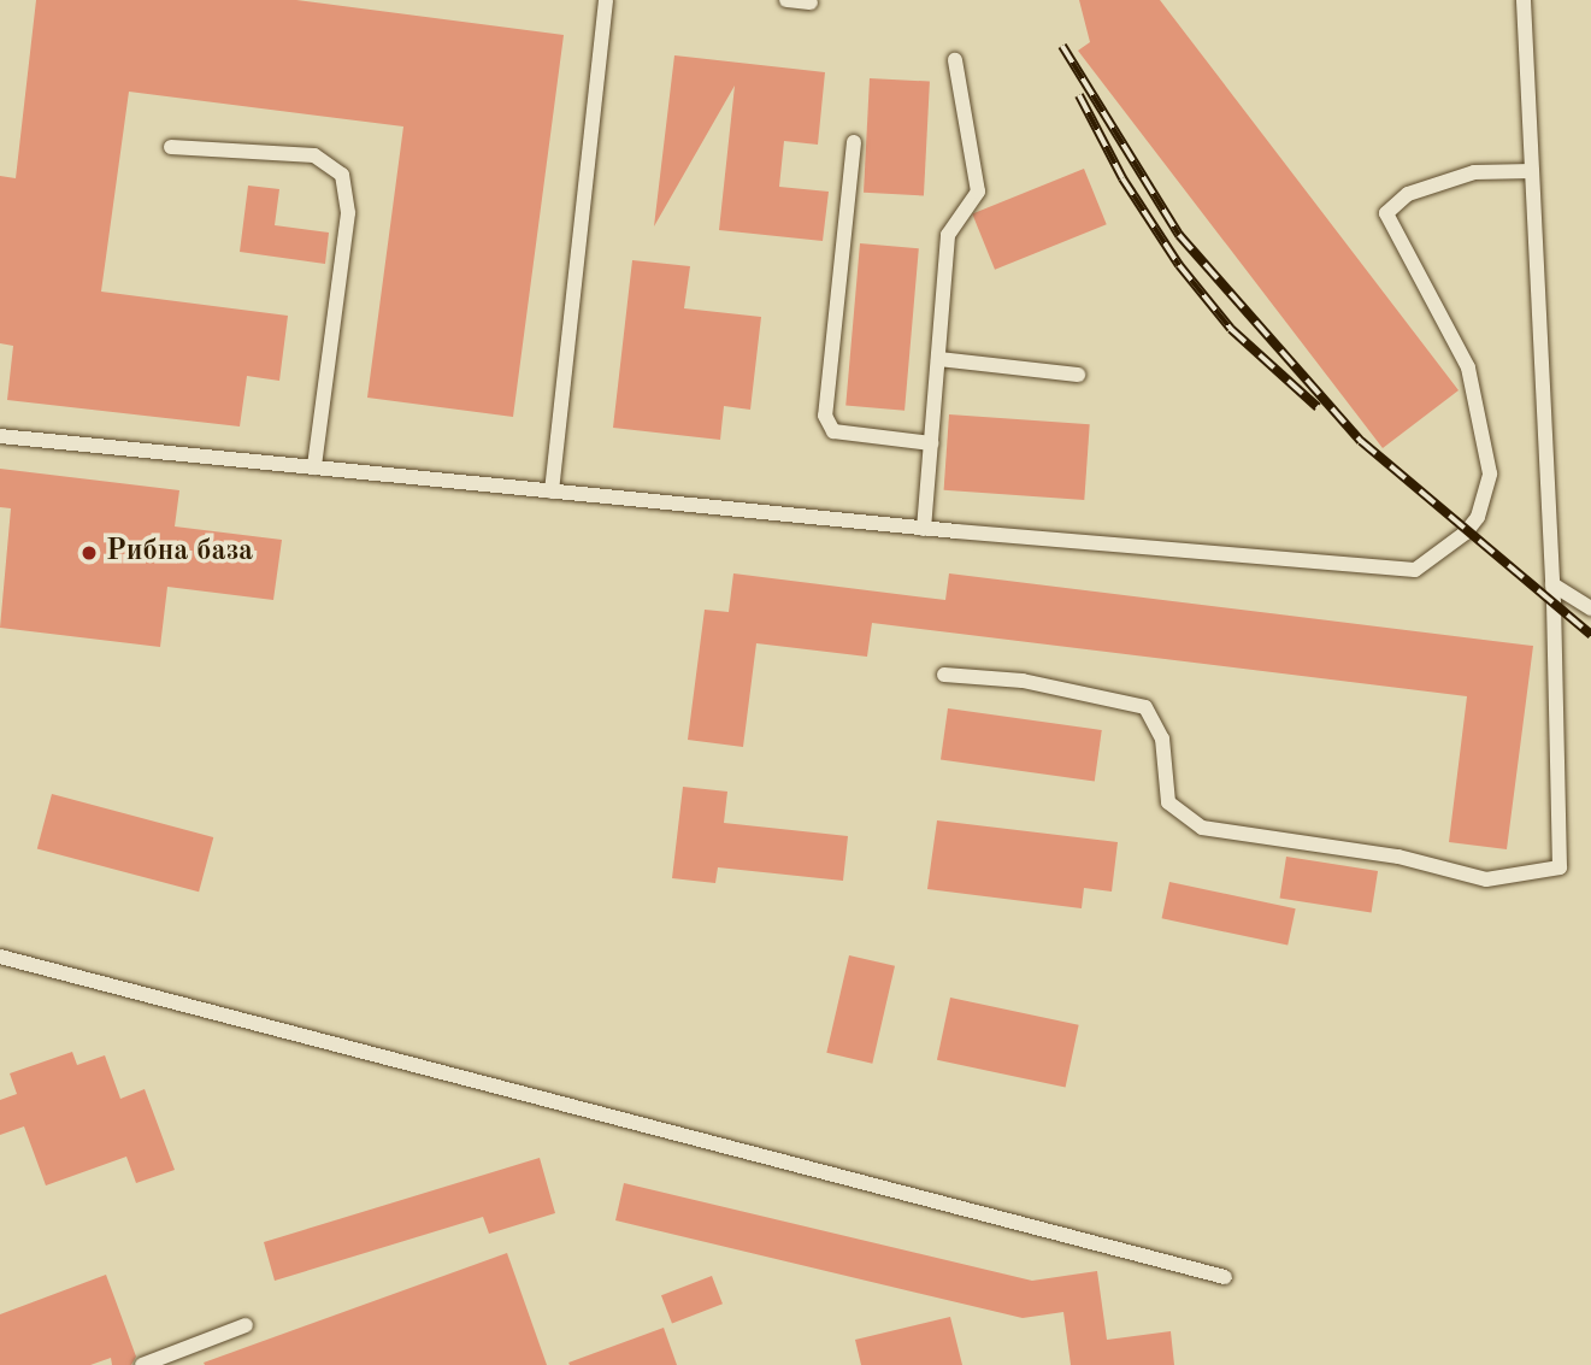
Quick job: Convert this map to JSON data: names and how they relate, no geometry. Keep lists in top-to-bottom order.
{
  "places": ["Рибна база"]
}
